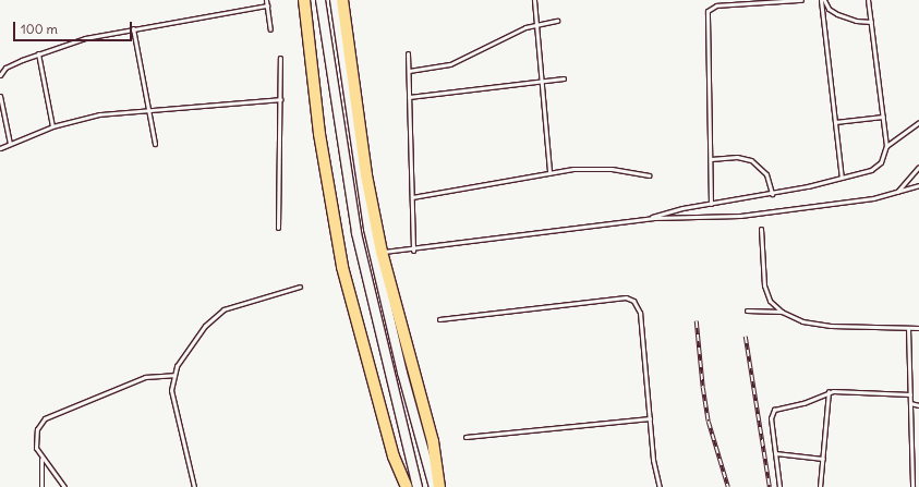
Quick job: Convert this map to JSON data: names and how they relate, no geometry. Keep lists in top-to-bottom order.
{
  "scale_bar": "100 m"
}
